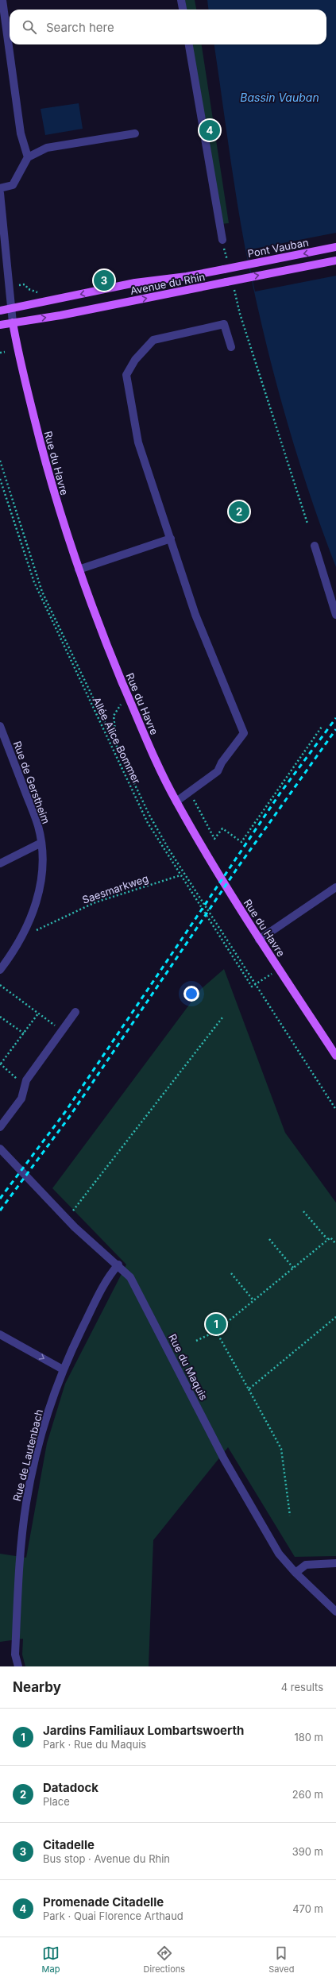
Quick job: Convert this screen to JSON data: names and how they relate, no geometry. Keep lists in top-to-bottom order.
{
  "streets": {
    "main road": ["Pont Vauban", "Avenue du Rhin", "Rue du Havre"],
    "street": ["Rue de Gerstheim", "Rue du Maquis", "Rue de Lautenbach"],
    "path": ["Allée Alice Bommer", "Saesmarkweg"]
  },
  "crossings": [
    ["Pont Vauban", "Avenue du Rhin"],
    ["Avenue du Rhin", "Rue du Havre"],
    ["Allée Alice Bommer", "Saesmarkweg"],
    ["Rue de Gerstheim", "Saesmarkweg"],
    ["Rue du Maquis", "Rue de Lautenbach"]
  ],
  "water": ["Bassin Vauban"],
  "page": {
    "search": "Search here",
    "pins": [
      "4",
      "3",
      "2",
      "1"
    ],
    "heading": ["Nearby", "4 results"],
    "list": [
      {
        "mark": "1",
        "name": "Jardins Familiaux Lombartswoerth",
        "note": "Park · Rue du Maquis",
        "value": "180 m"
      },
      {
        "mark": "2",
        "name": "Datadock",
        "note": "Place",
        "value": "260 m"
      },
      {
        "mark": "3",
        "name": "Citadelle",
        "note": "Bus stop · Avenue du Rhin",
        "value": "390 m"
      },
      {
        "mark": "4",
        "name": "Promenade Citadelle",
        "note": "Park · Quai Florence Arthaud",
        "value": "470 m"
      }
    ],
    "nav": ["Map", "Directions", "Saved"]
  }
}
